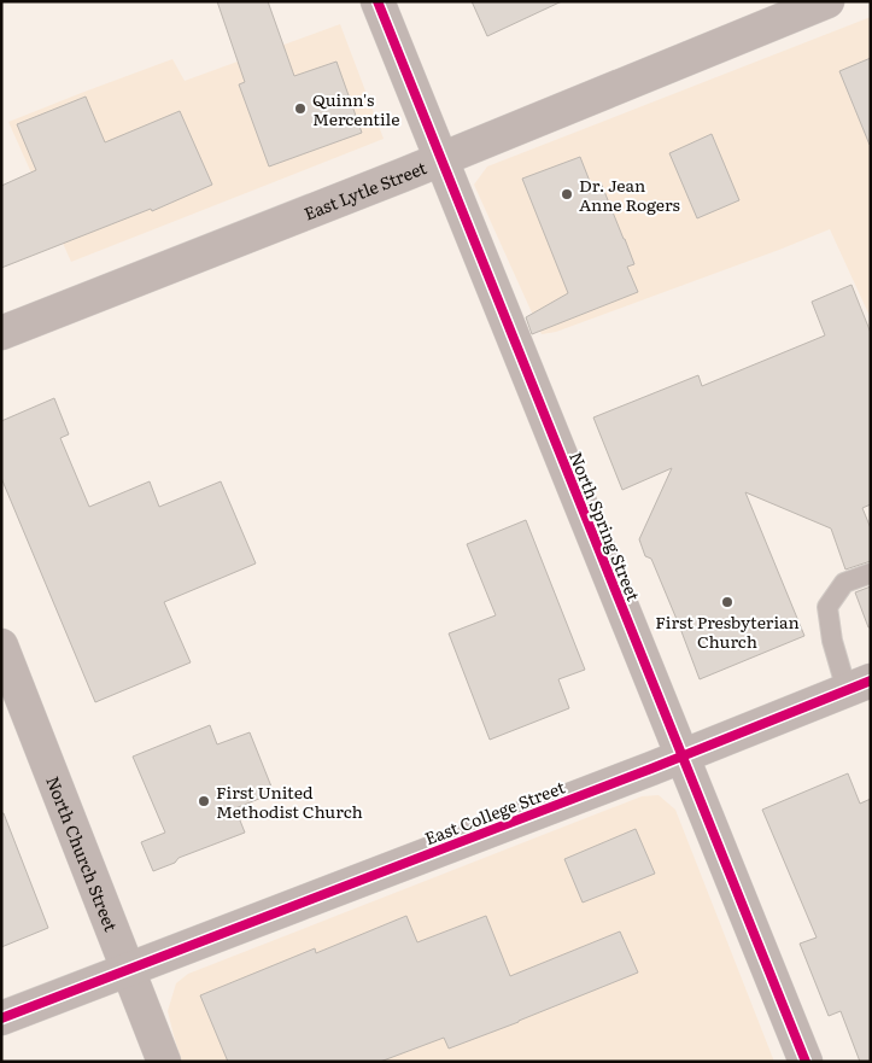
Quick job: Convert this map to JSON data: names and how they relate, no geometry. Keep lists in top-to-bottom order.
{
  "streets": {
    "street": [
      "East Lytle Street",
      "North Spring Street",
      "East College Street",
      "North Church Street"
    ]
  },
  "crossings": [
    ["East Lytle Street", "North Spring Street"],
    ["North Spring Street", "East College Street"],
    ["East College Street", "North Church Street"]
  ],
  "places": [
    "Quinn's Mercentile",
    "Dr. Jean Anne Rogers",
    "First Presbyterian Church",
    "First United Methodist Church"
  ]
}
